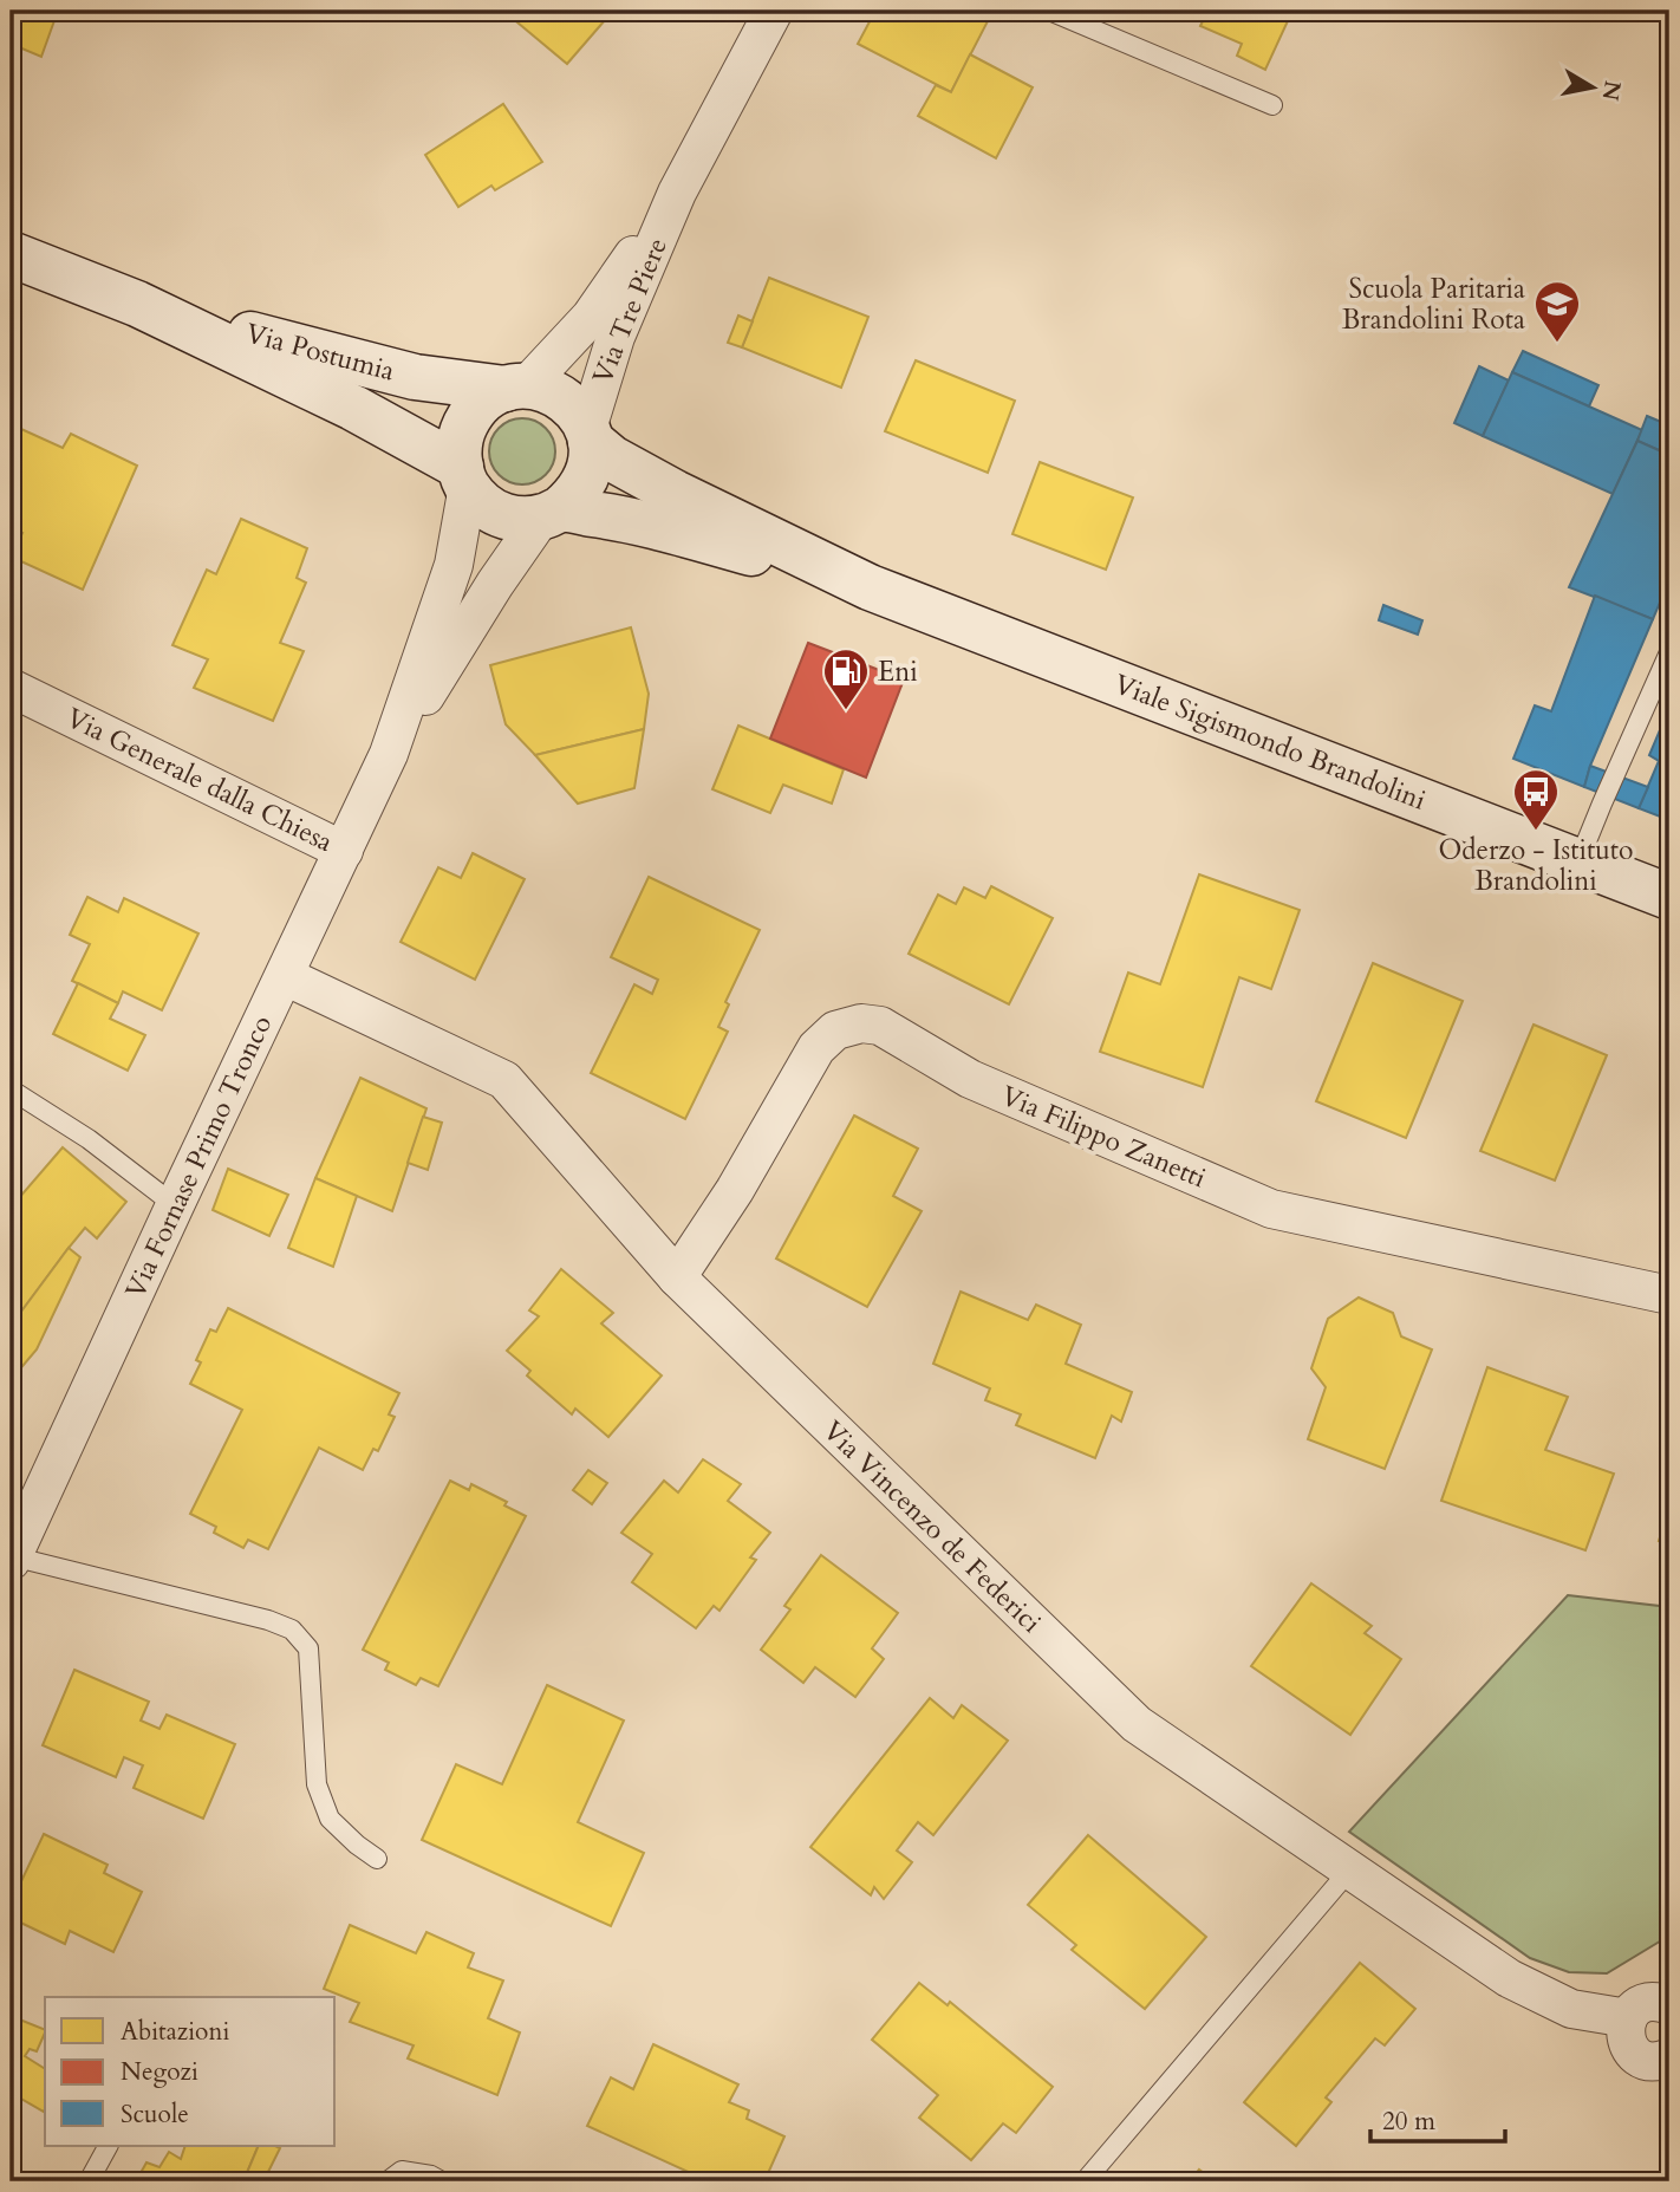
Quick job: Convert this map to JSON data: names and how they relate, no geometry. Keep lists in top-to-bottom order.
{
  "streets": {
    "main road": ["Via Postumia", "Viale Sigismondo Brandolini"],
    "street": [
      "Via Tre Piere",
      "Via Generale dalla Chiesa",
      "Via Filippo Zanetti",
      "Via Fornase Primo Tronco",
      "Via Vincenzo de Federici"
    ]
  },
  "crossings": [
    ["Via Tre Piere", "Via Postumia"],
    ["Via Tre Piere", "Viale Sigismondo Brandolini"],
    ["Via Tre Piere", "Via Fornase Primo Tronco"],
    ["Via Postumia", "Viale Sigismondo Brandolini"],
    ["Via Postumia", "Via Fornase Primo Tronco"],
    ["Viale Sigismondo Brandolini", "Via Fornase Primo Tronco"],
    ["Via Generale dalla Chiesa", "Via Fornase Primo Tronco"],
    ["Via Filippo Zanetti", "Via Vincenzo de Federici"],
    ["Via Fornase Primo Tronco", "Via Vincenzo de Federici"]
  ],
  "places": {
    "school or university": ["Scuola Paritaria Brandolini Rota"],
    "fuel station": ["Eni"],
    "bus stop": ["Oderzo - Istituto Brandolini"]
  },
  "legend": ["Abitazioni", "Negozi", "Scuole"],
  "scale_bar": "20 m",
  "north": "right"
}
